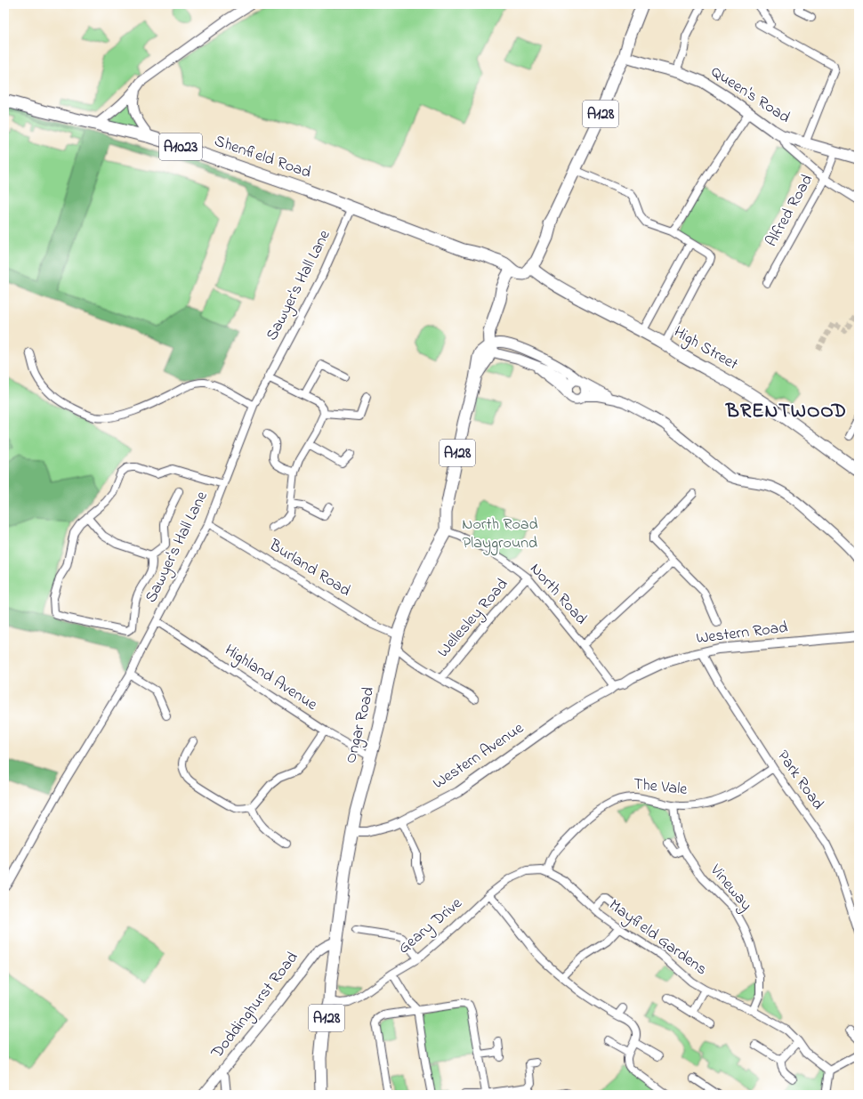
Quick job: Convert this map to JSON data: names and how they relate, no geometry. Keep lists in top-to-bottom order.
{
  "streets": {
    "main road": [
      "Queen's Road",
      "A128",
      "A1023",
      "Shenfield Road",
      "High Street",
      "Ongar Road"
    ],
    "street": [
      "Alfred Road",
      "Sawyer's Hall Lane",
      "Burland Road",
      "North Road",
      "Wellesley Road",
      "Western Road",
      "Highland Avenue",
      "Western Avenue",
      "Park Road",
      "The Vale",
      "Vineway",
      "Geary Drive",
      "Mayfield Gardens",
      "Doddinghurst Road"
    ]
  },
  "crossings": [
    ["Queen's Road", "A128"],
    ["Queen's Road", "Alfred Road"],
    ["A128", "High Street"],
    ["Shenfield Road", "Sawyer's Hall Lane"],
    ["Sawyer's Hall Lane", "Burland Road"],
    ["Sawyer's Hall Lane", "Highland Avenue"],
    ["Burland Road", "Wellesley Road"],
    ["Burland Road", "Ongar Road"],
    ["North Road", "Wellesley Road"],
    ["North Road", "Western Road"],
    ["North Road", "Ongar Road"],
    ["North Road", "Western Avenue"],
    ["Western Road", "Western Avenue"],
    ["Western Road", "Park Road"],
    ["Highland Avenue", "Ongar Road"],
    ["Ongar Road", "Western Avenue"],
    ["Ongar Road", "Geary Drive"],
    ["Ongar Road", "Doddinghurst Road"],
    ["Park Road", "The Vale"],
    ["The Vale", "Vineway"],
    ["The Vale", "Geary Drive"],
    ["The Vale", "Mayfield Gardens"],
    ["Vineway", "Mayfield Gardens"],
    ["Geary Drive", "Mayfield Gardens"]
  ],
  "districts": ["BRENTWOOD"],
  "parks": ["North Road Playground"]
}
